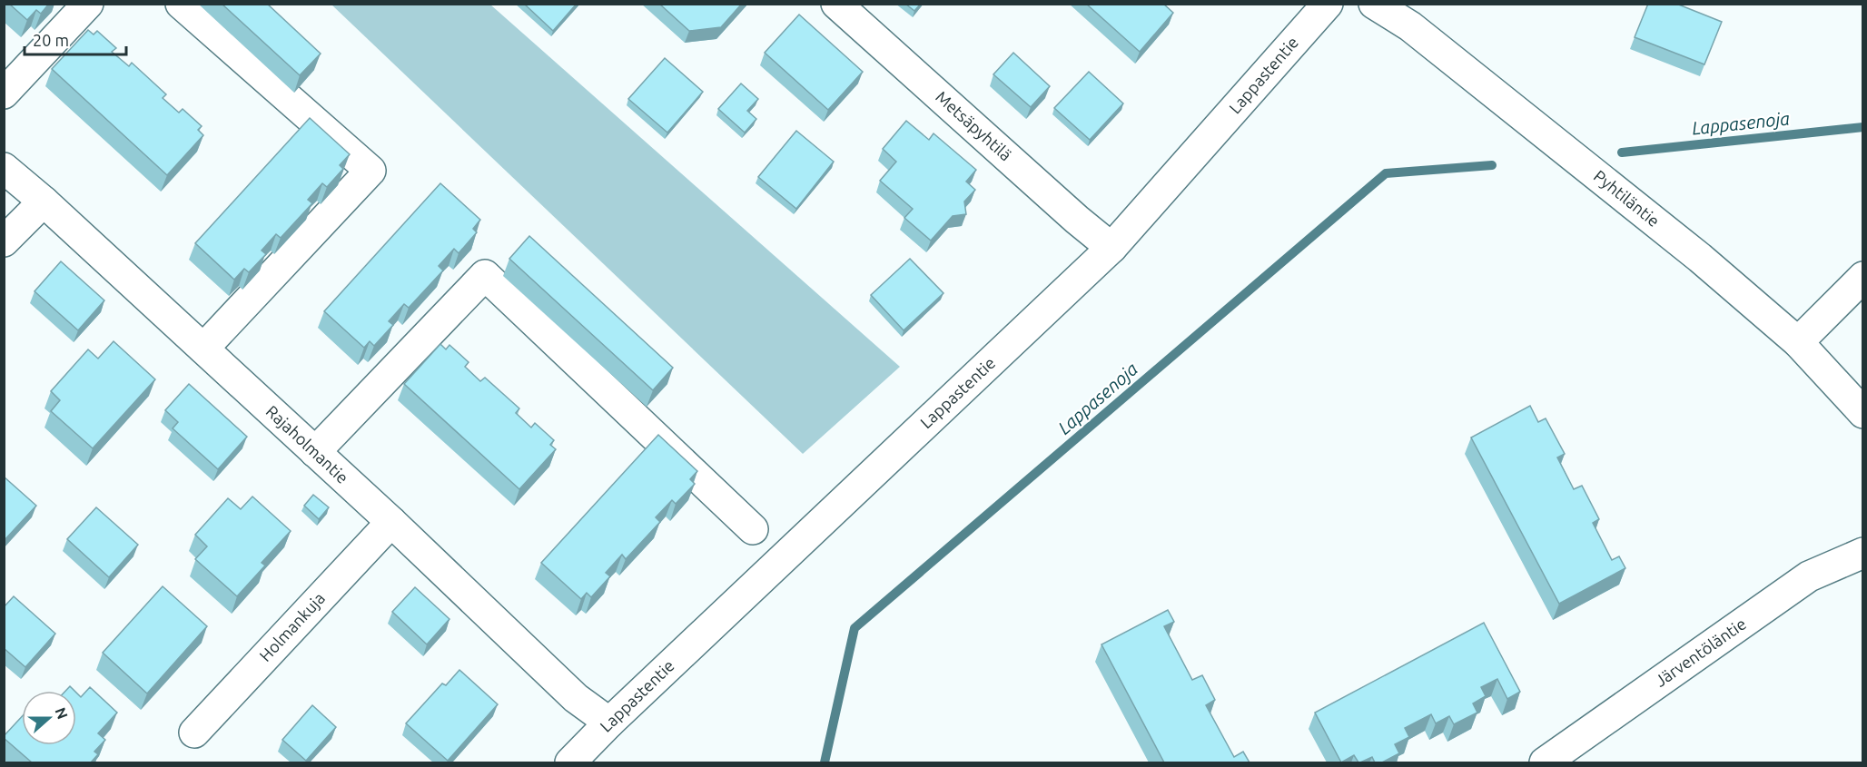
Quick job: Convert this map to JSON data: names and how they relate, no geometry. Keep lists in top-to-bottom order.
{
  "streets": {
    "street": [
      "Lappastentie",
      "Metsäpyhtilä",
      "Pyhtiläntie",
      "Rajaholmantie",
      "Holmankuja",
      "Järventöläntie"
    ]
  },
  "crossings": [
    ["Lappastentie", "Metsäpyhtilä"],
    ["Lappastentie", "Rajaholmantie"],
    ["Rajaholmantie", "Holmankuja"]
  ],
  "water": ["Lappasenoja"],
  "scale_bar": "20 m",
  "north": "right"
}
